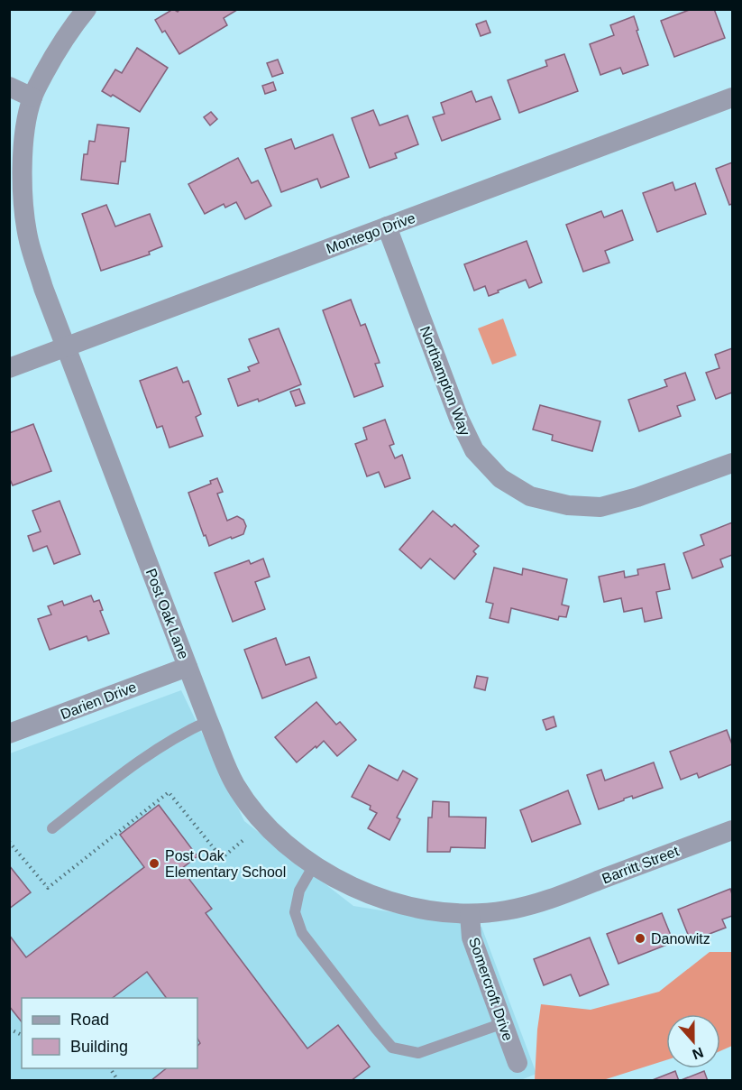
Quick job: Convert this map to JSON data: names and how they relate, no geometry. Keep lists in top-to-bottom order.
{
  "streets": {
    "street": [
      "Montego Drive",
      "Northampton Way",
      "Post Oak Lane",
      "Darien Drive",
      "Barritt Street",
      "Somercroft Drive"
    ]
  },
  "crossings": [
    ["Montego Drive", "Northampton Way"],
    ["Montego Drive", "Post Oak Lane"],
    ["Post Oak Lane", "Darien Drive"],
    ["Post Oak Lane", "Barritt Street"],
    ["Post Oak Lane", "Somercroft Drive"]
  ],
  "places": ["Post Oak Elementary School", "Danowitz"],
  "legend": ["Road", "Building"],
  "north": "bottom"
}
